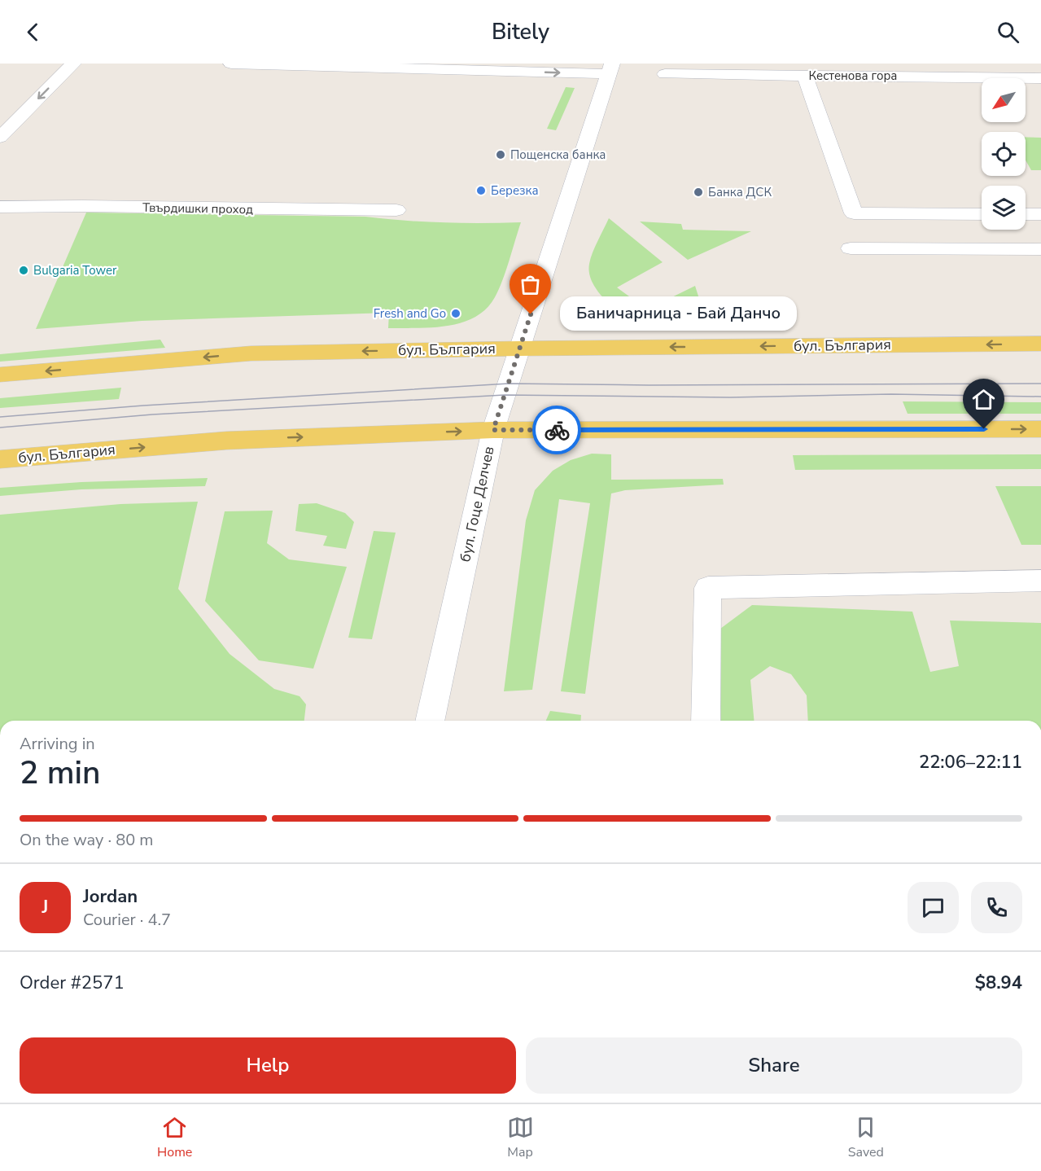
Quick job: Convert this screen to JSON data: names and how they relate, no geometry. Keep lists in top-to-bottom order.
{
  "streets": {
    "main road": ["бул. България"],
    "street": ["Кестенова гора", "Твърдишки проход", "бул. Гоце Делчев"]
  },
  "crossings": [
    ["бул. България", "бул. Гоце Делчев"]
  ],
  "places": [
    "Пощенска банка",
    "Березка",
    "Банка ДСК",
    "Bulgaria Tower",
    "Fresh and Go",
    "Баничарница - Бай Данчо"
  ],
  "north": "bottom left",
  "page": {
    "header": "Bitely",
    "bubble": "Баничарница - Бай Данчо",
    "heading": ["2 min", "Arriving in", "22:06–22:11"],
    "panel": [
      "Jordan",
      "Courier · 4.7",
      "Order #2571",
      "$8.94"
    ],
    "bar": "On the way · 80 m",
    "round": "J",
    "buttons": ["Help", "Share"],
    "tabs": ["Home", "Map", "Saved"]
  }
}
